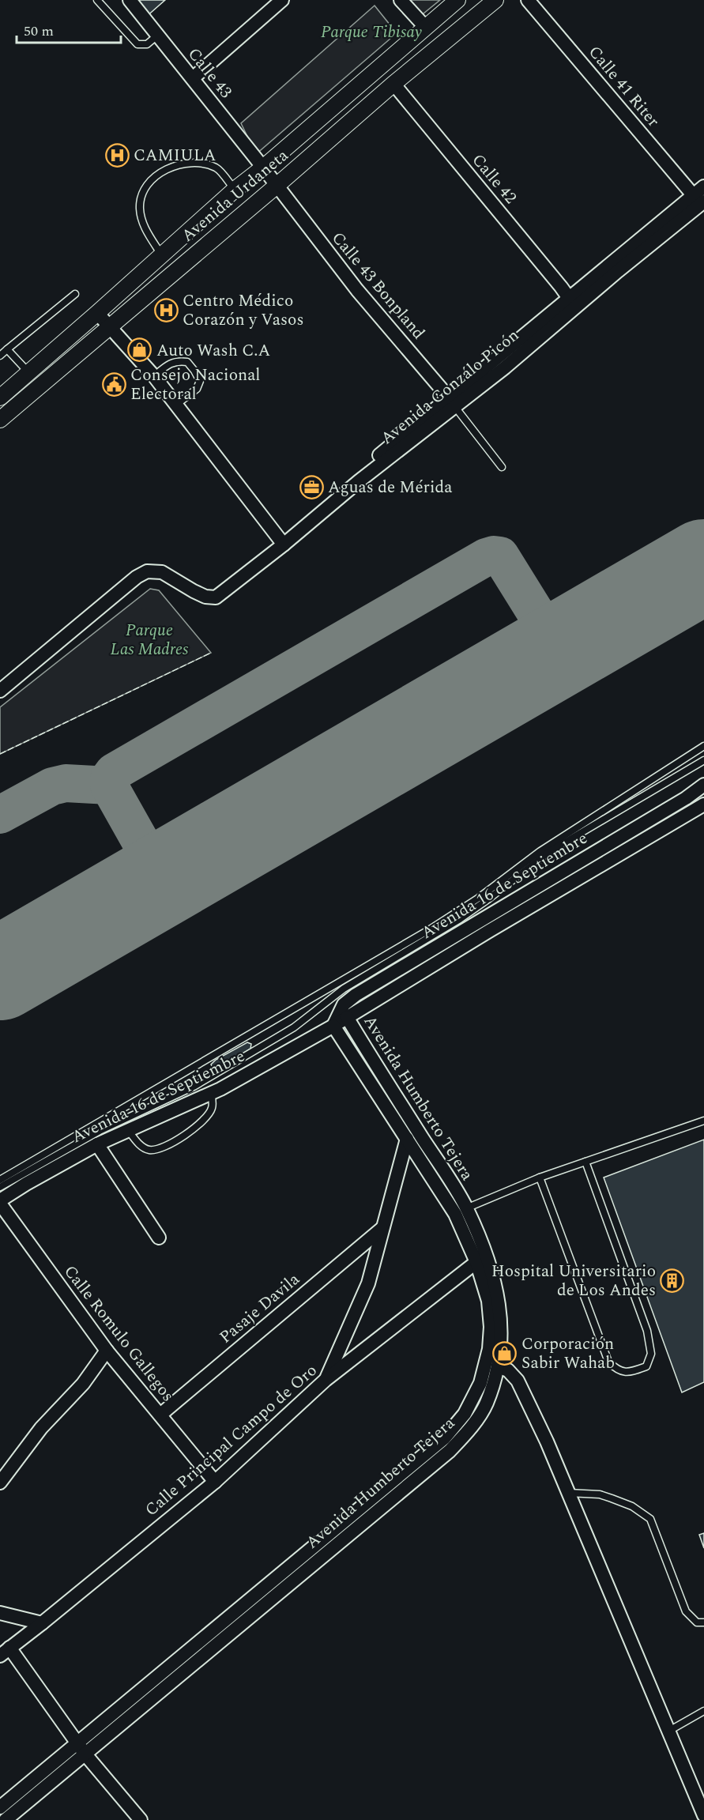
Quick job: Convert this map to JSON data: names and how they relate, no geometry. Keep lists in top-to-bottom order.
{
  "streets": {
    "street": [
      "Calle 43",
      "Calle 41 Riter",
      "Calle 42",
      "Avenida Urdaneta",
      "Calle 43 Bonpland",
      "Avenida Gonzálo Picón",
      "Avenida 16 de Septiembre",
      "Avenida Humberto Tejera",
      "Pasaje Davila",
      "Calle Romulo Gallegos",
      "Calle Principal Campo de Oro"
    ]
  },
  "crossings": [
    ["Calle 43", "Avenida Urdaneta"],
    ["Calle 43", "Calle 43 Bonpland"],
    ["Calle 41 Riter", "Avenida Gonzálo Picón"],
    ["Calle 42", "Avenida Urdaneta"],
    ["Calle 42", "Avenida Gonzálo Picón"],
    ["Avenida Urdaneta", "Calle 43 Bonpland"],
    ["Calle 43 Bonpland", "Avenida Gonzálo Picón"],
    ["Avenida 16 de Septiembre", "Avenida Humberto Tejera"],
    ["Avenida 16 de Septiembre", "Calle Romulo Gallegos"],
    ["Avenida Humberto Tejera", "Calle Principal Campo de Oro"],
    ["Pasaje Davila", "Calle Romulo Gallegos"],
    ["Calle Romulo Gallegos", "Calle Principal Campo de Oro"]
  ],
  "parks": ["Parque Tibisay", "Parque Las Madres"],
  "places": {
    "hospital": ["CAMIULA", "Centro Médico Corazón y Vasos"],
    "shop": ["Auto Wash C.A", "Corporación Sabir Wahab"],
    "public building": ["Consejo Nacional Electoral"],
    "office": ["Aguas de Mérida"],
    "building": ["Hospital Universitario de Los Andes"]
  },
  "scale_bar": "50 m"
}
